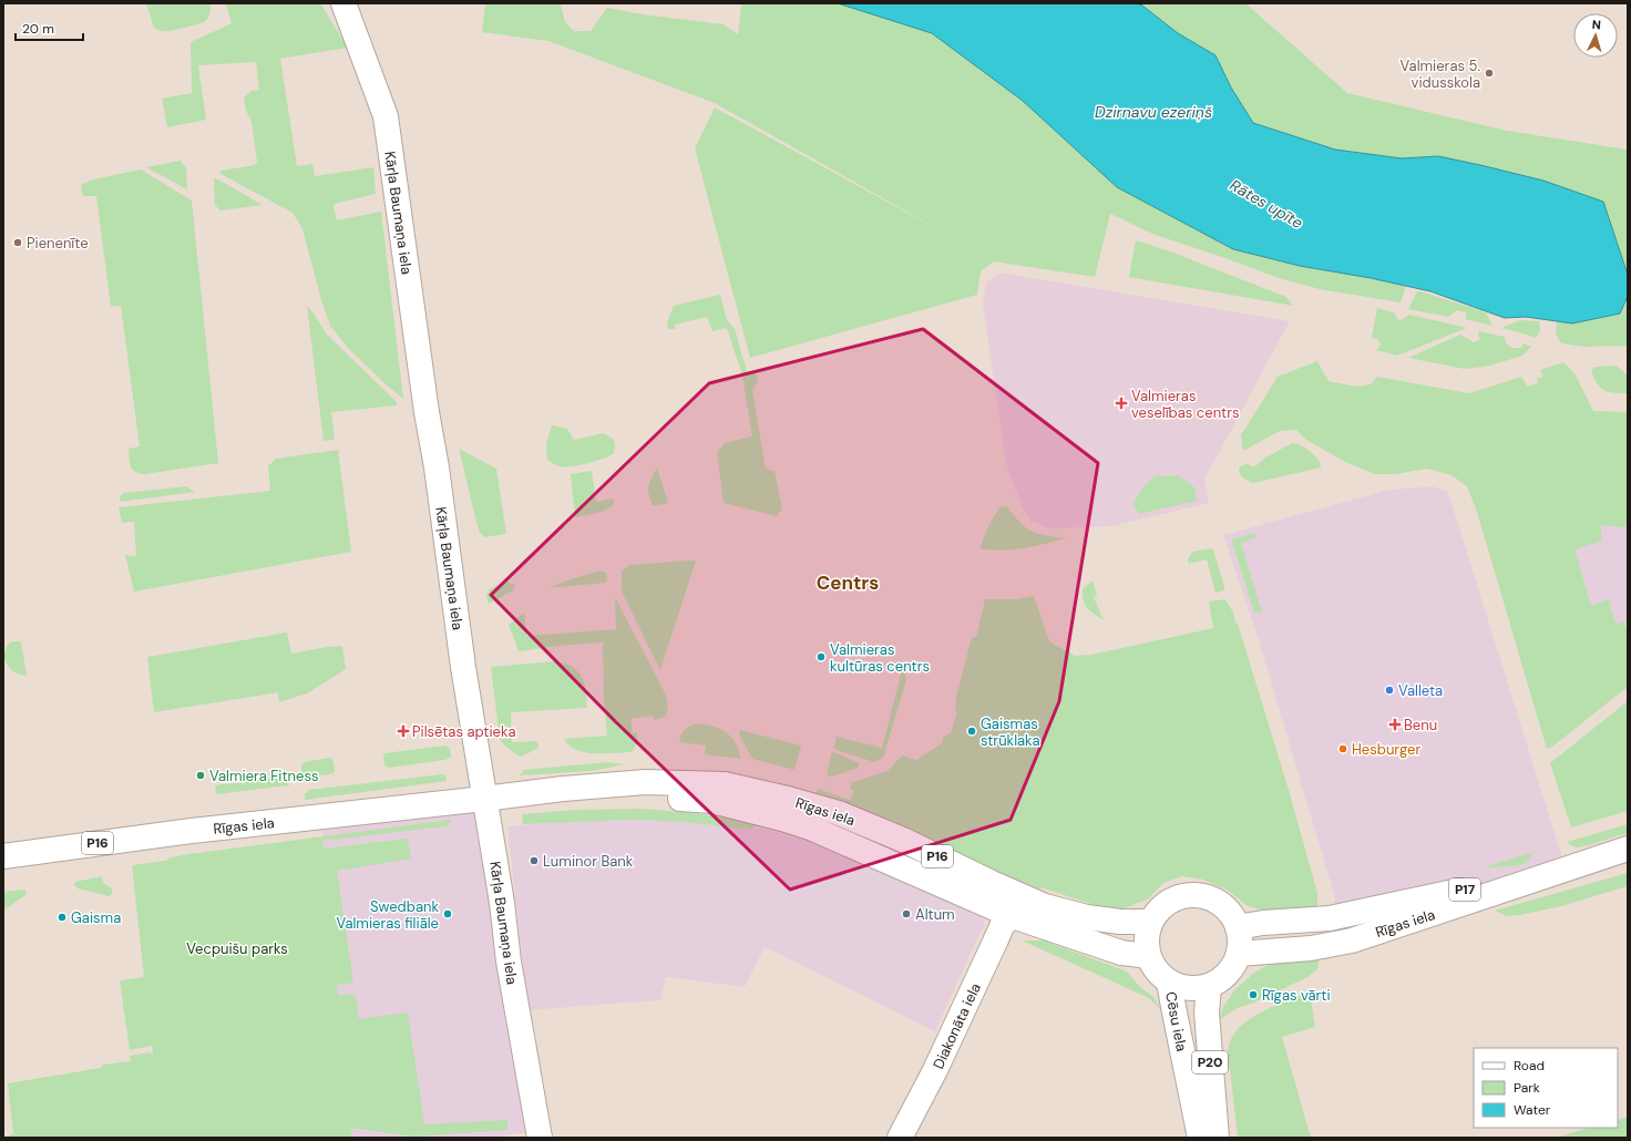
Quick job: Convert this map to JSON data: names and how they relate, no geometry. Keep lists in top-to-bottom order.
{
  "streets": {
    "main road": [
      "Kārļa Baumaņa iela",
      "Rīgas iela",
      "P16",
      "P17",
      "Cēsu iela",
      "Diakonāta iela",
      "P20"
    ]
  },
  "crossings": [
    ["Kārļa Baumaņa iela", "Rīgas iela"],
    ["Rīgas iela", "Cēsu iela"],
    ["Rīgas iela", "Diakonāta iela"]
  ],
  "districts": ["Centrs"],
  "water": ["Dzirnavu ezeriņš", "Rātes upīte"],
  "parks": ["Vecpuišu parks"],
  "places": {
    "other": [
      "Valmieras 5. vidusskola",
      "Pienenīte",
      "Valmieras kultūras centrs",
      "Valleta",
      "Gaismas strūklaka",
      "Hesburger",
      "Valmiera Fitness",
      "Luminor Bank",
      "Swedbank Valmieras filiāle",
      "Altum",
      "Gaisma",
      "Rīgas vārti"
    ],
    "health": ["Valmieras veselības centrs", "Benu", "Pilsētas aptieka"]
  },
  "legend": ["Road", "Park", "Water"],
  "scale_bar": "20 m",
  "north": "top"
}
